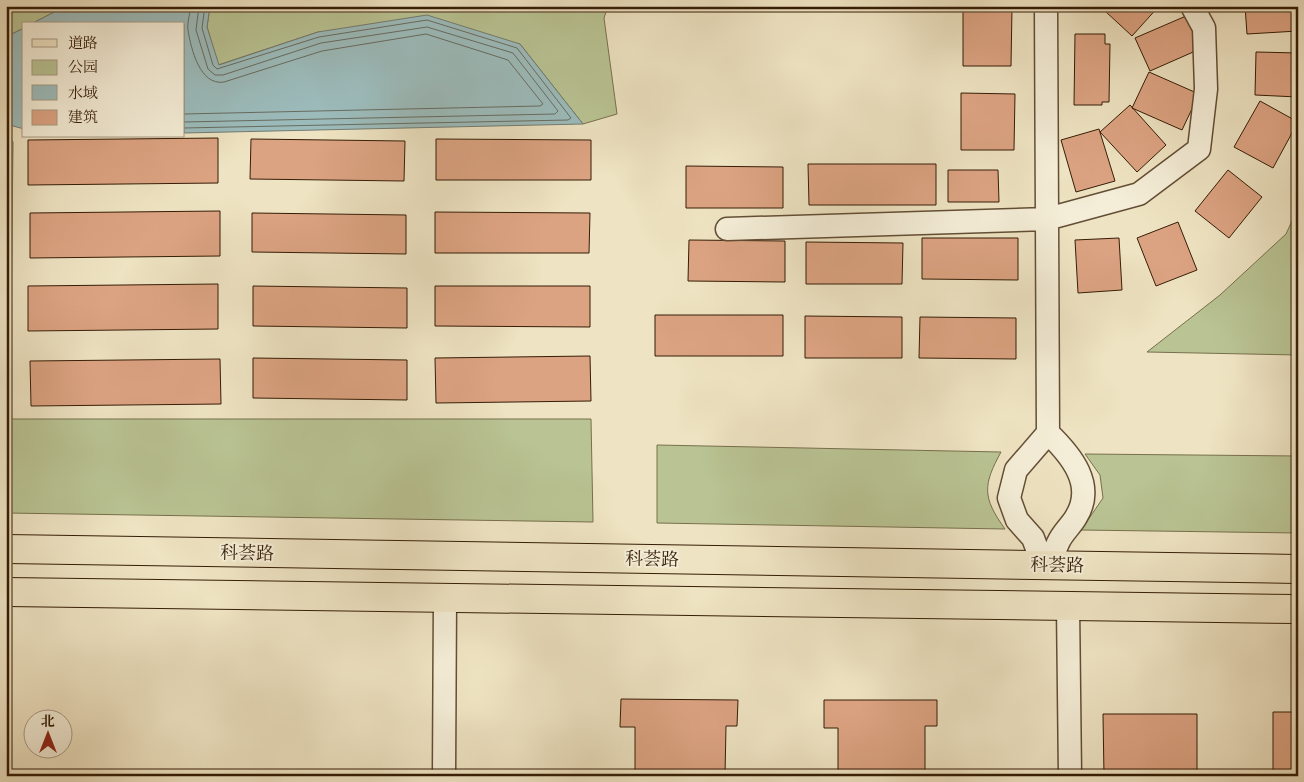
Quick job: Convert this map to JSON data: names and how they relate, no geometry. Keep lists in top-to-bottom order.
{
  "streets": {
    "main road": ["科荟路"]
  },
  "legend": [
    "道路",
    "公园",
    "水域",
    "建筑"
  ],
  "north": "top"
}
